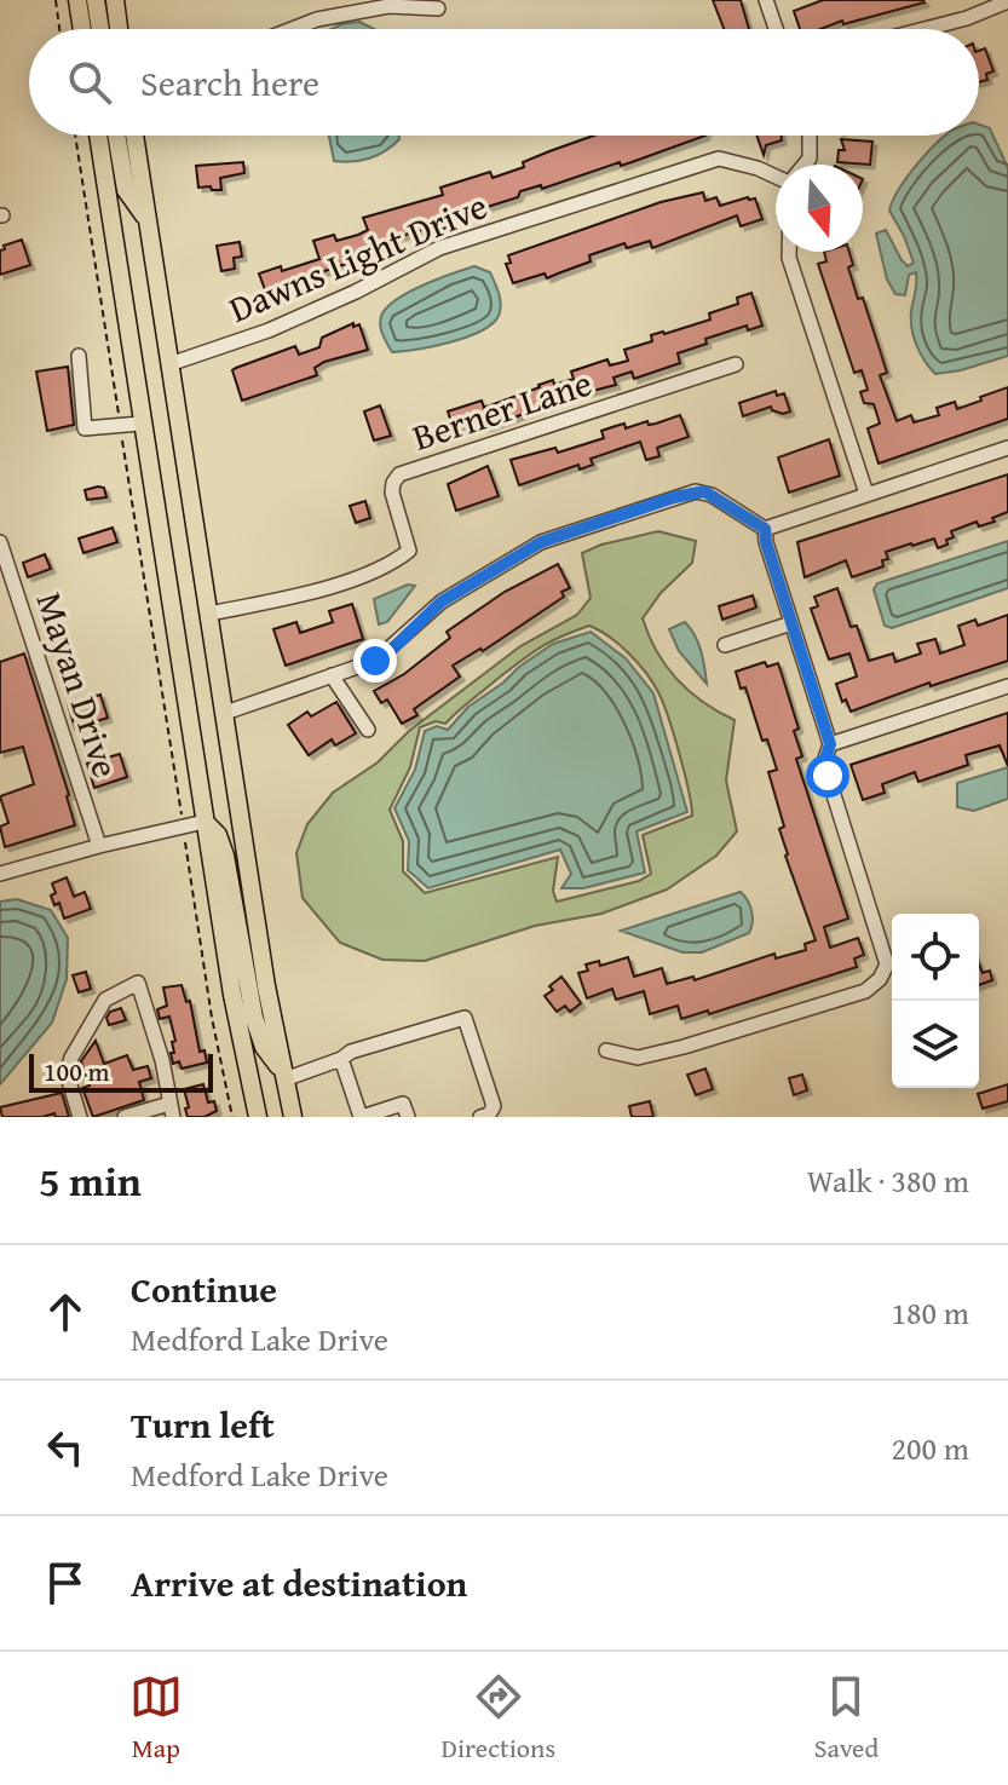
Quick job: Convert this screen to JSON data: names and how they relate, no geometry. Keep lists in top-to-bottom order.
{
  "streets": {
    "street": ["Dawns Light Drive", "Berner Lane", "Mayan Drive"]
  },
  "scale_bar": "100 m",
  "north": "bottom",
  "page": {
    "search": "Search here",
    "scale": "100 m",
    "heading": ["5 min", "Walk · 380 m"],
    "list": [
      ["Continue", "Medford Lake Drive", "180 m"],
      ["Turn left", "Medford Lake Drive", "200 m"],
      "Arrive at destination"
    ],
    "nav": ["Map", "Directions", "Saved"]
  }
}
